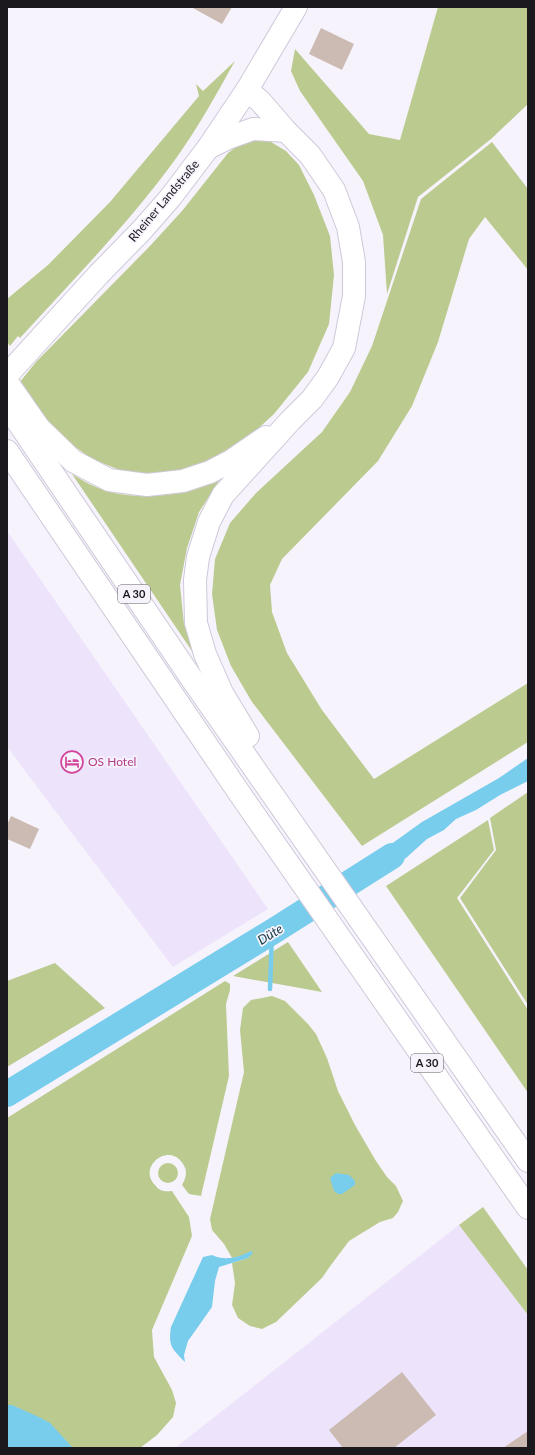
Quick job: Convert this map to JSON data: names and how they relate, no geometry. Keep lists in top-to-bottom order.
{
  "streets": {
    "main road": ["Rheiner Landstraße", "A 30"]
  },
  "water": ["Düte"],
  "places": {
    "hotel": ["OS Hotel"]
  }
}
